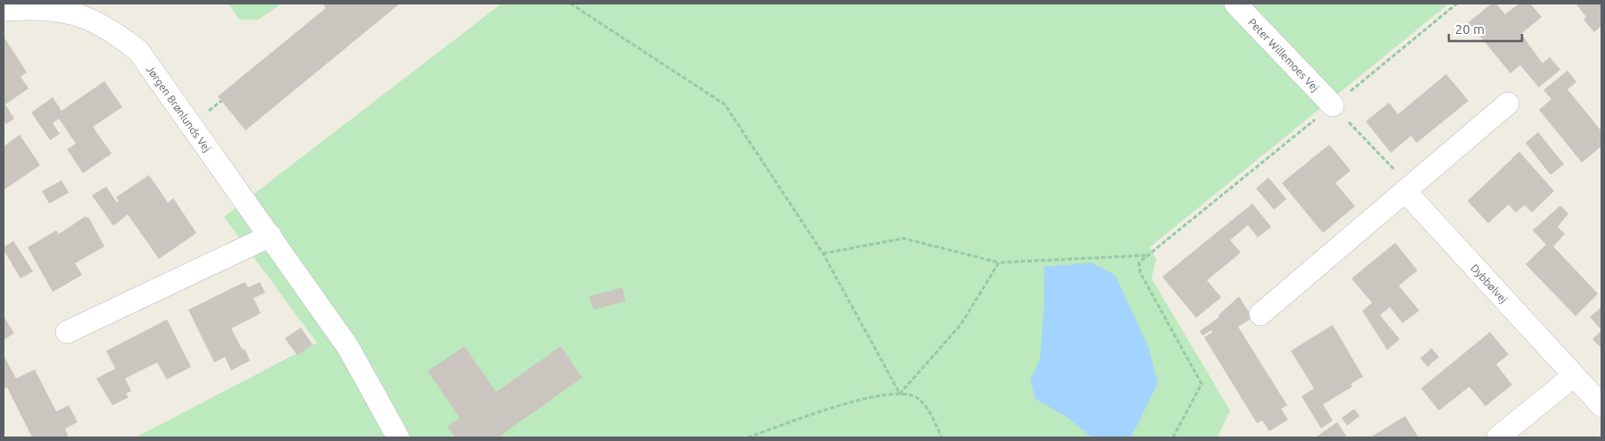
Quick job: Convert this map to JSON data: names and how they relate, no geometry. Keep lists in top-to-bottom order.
{
  "streets": {
    "street": ["Peter Willemoes Vej", "Jørgen Brønlunds Vej", "Dybbølvej"]
  },
  "scale_bar": "20 m"
}
